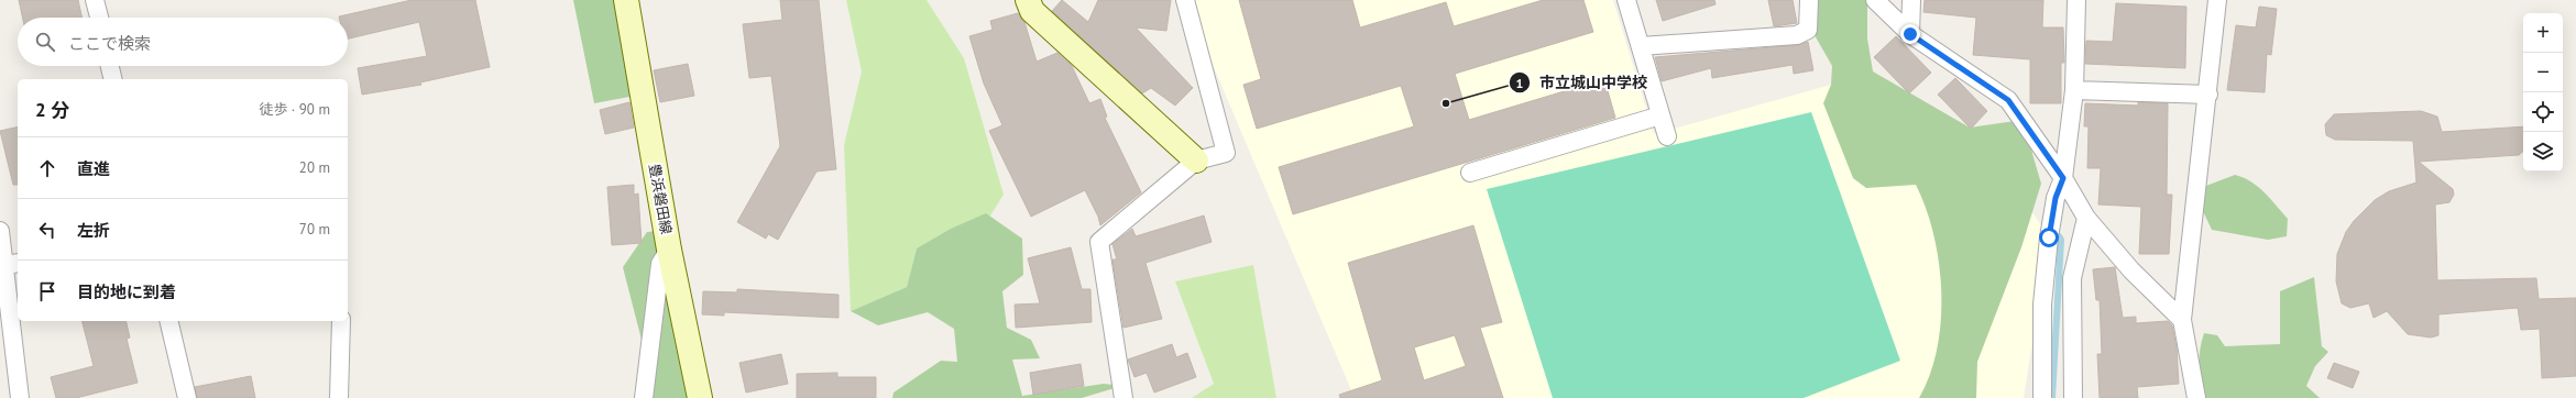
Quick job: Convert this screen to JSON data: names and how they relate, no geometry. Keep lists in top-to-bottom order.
{
  "streets": {
    "main road": ["豊浜磐田線"]
  },
  "places": ["市立城山中学校"],
  "page": {
    "map_buttons": ["+", "−"],
    "search": "ここで検索",
    "heading": ["2 分", "徒歩 · 90 m"],
    "list": [
      ["直進", "20 m"],
      ["左折", "70 m"],
      "目的地に到着"
    ]
  }
}
